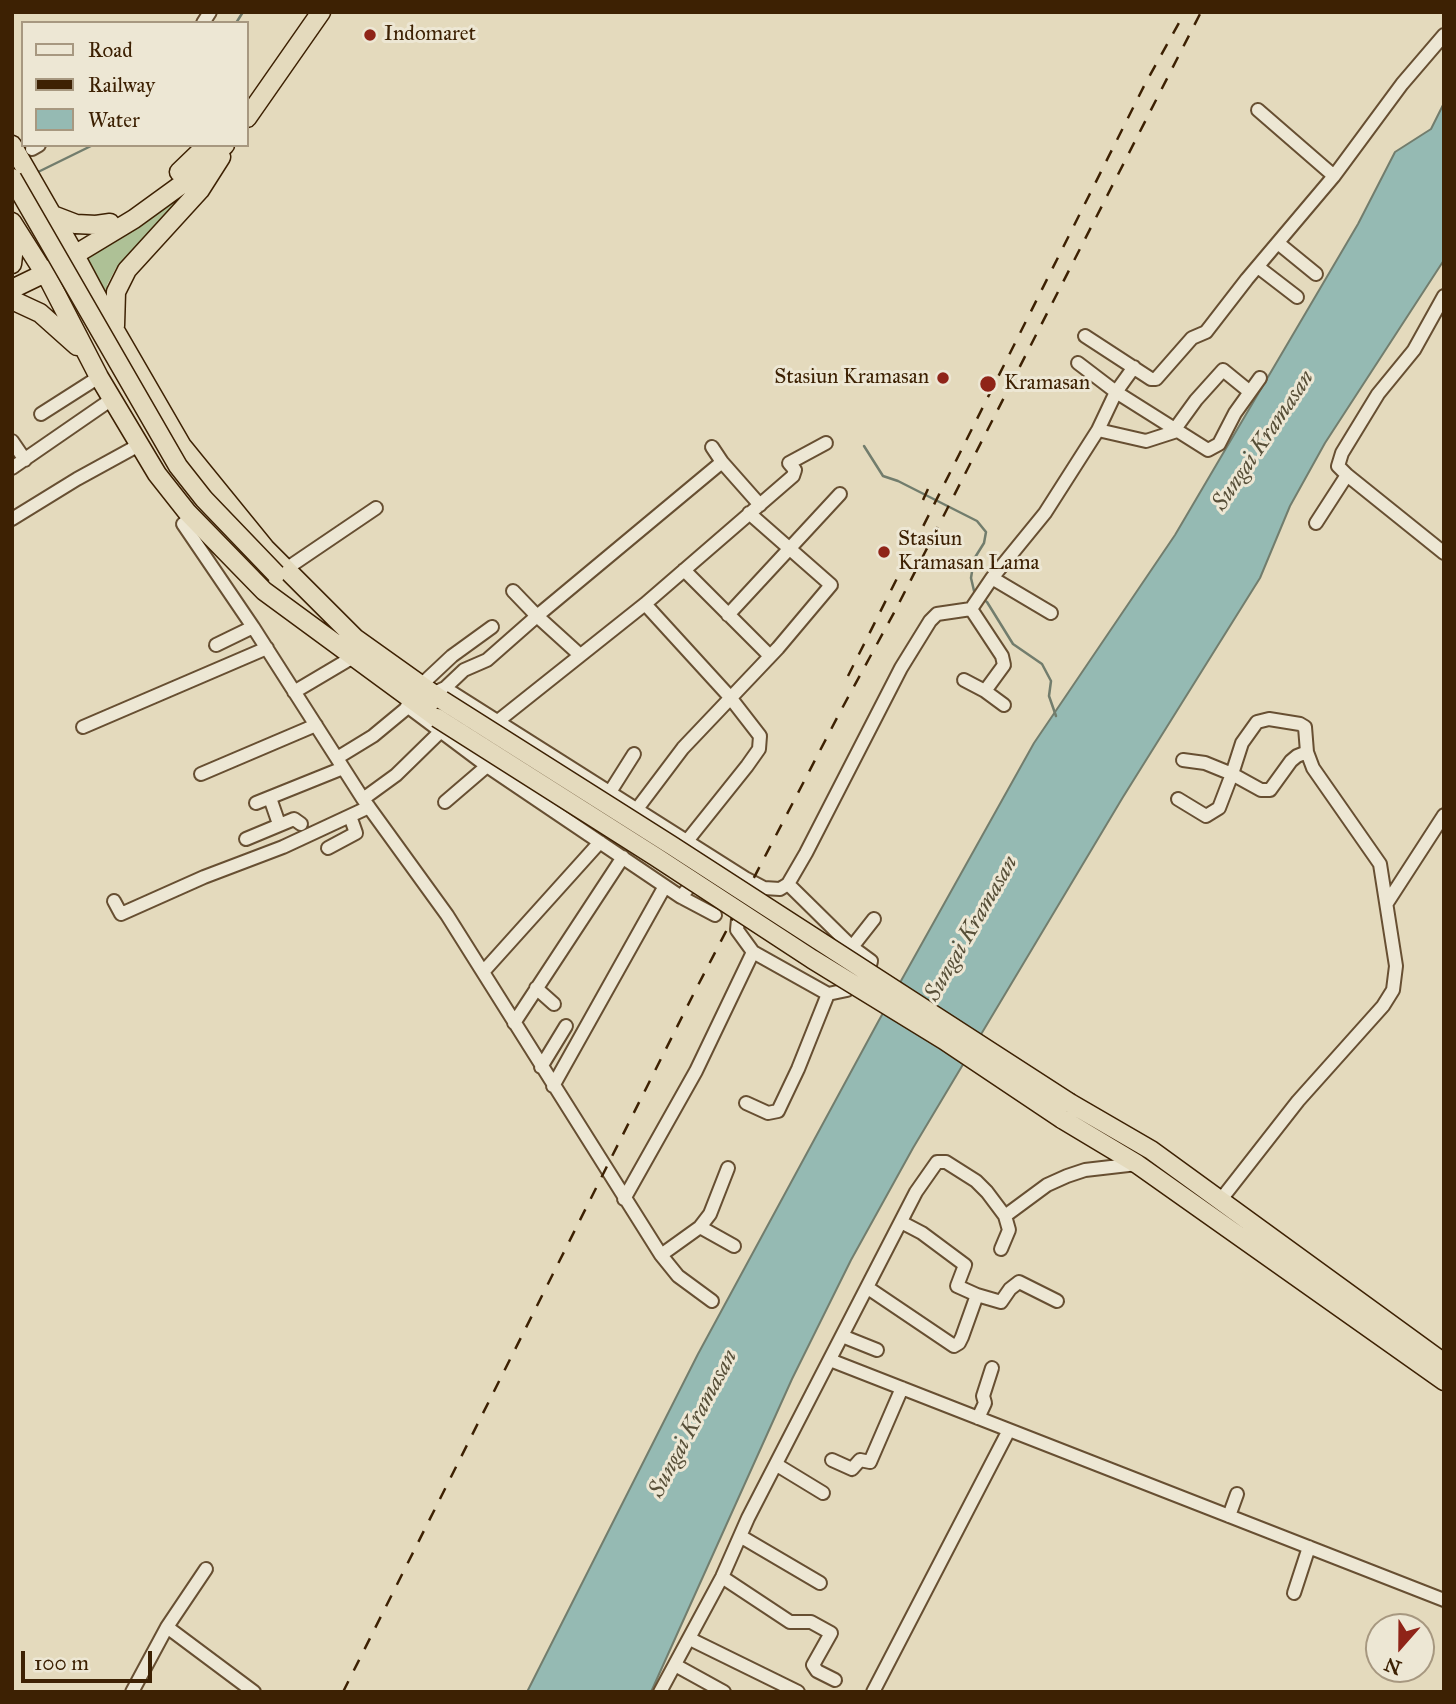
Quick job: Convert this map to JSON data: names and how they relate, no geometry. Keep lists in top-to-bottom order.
{
  "water": ["Sungai Kramasan"],
  "places": [
    "Indomaret",
    "Stasiun Kramasan",
    "Kramasan",
    "Stasiun Kramasan Lama"
  ],
  "legend": ["Road", "Railway", "Water"],
  "scale_bar": "100 m",
  "north": "bottom"
}
